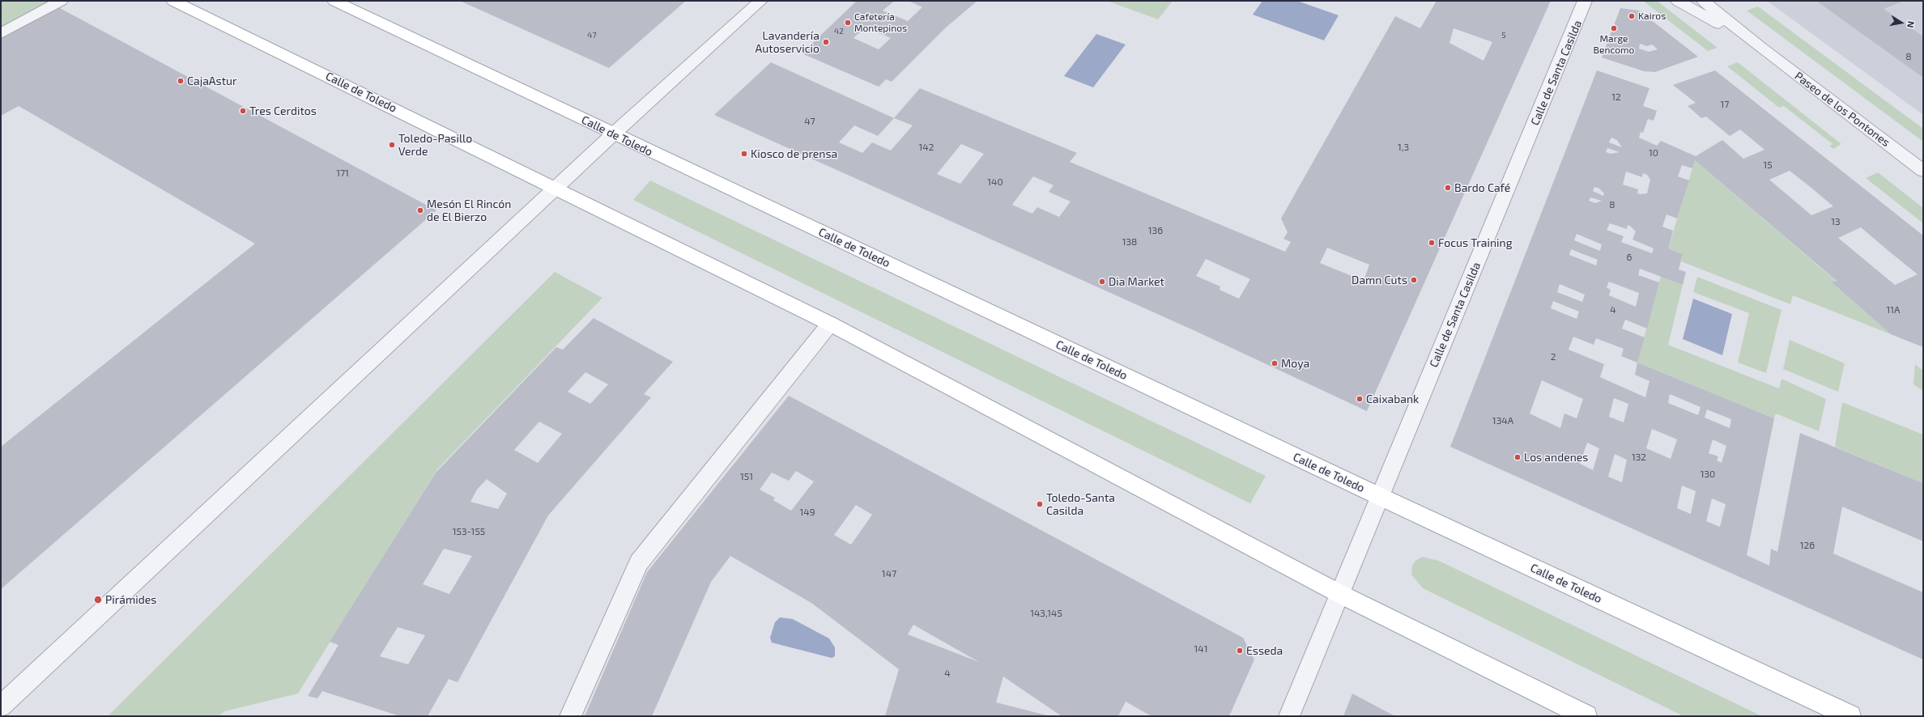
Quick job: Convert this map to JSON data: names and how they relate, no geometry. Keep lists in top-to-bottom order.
{
  "streets": {
    "main road": ["Calle de Toledo"],
    "street": ["Calle de Santa Casilda", "Paseo de los Pontones"]
  },
  "crossings": [
    ["Calle de Santa Casilda", "Calle de Toledo"]
  ],
  "places": [
    "Kairos",
    "Cafetería Montepinos",
    "Marge Bencomo",
    "Lavandería Autoservicio",
    "CajaAstur",
    "Tres Cerditos",
    "Toledo-Pasillo Verde",
    "Kiosco de prensa",
    "Bardo Café",
    "Mesón El Rincón de El Bierzo",
    "Focus Training",
    "Damn Cuts",
    "Dia Market",
    "Moya",
    "Caixabank",
    "Los andenes",
    "Toledo-Santa Casilda",
    "Pirámides",
    "Esseda"
  ],
  "house_numbers": [
    "42",
    "47",
    "5",
    "8",
    "12",
    "17",
    "47",
    "142",
    "1,3",
    "10",
    "15",
    "171",
    "140",
    "8",
    "13",
    "136",
    "138",
    "6",
    "4",
    "11A",
    "2",
    "134A",
    "132",
    "130",
    "151",
    "149",
    "153-155",
    "126",
    "147",
    "143,145",
    "141",
    "4"
  ],
  "north": "right"
}
